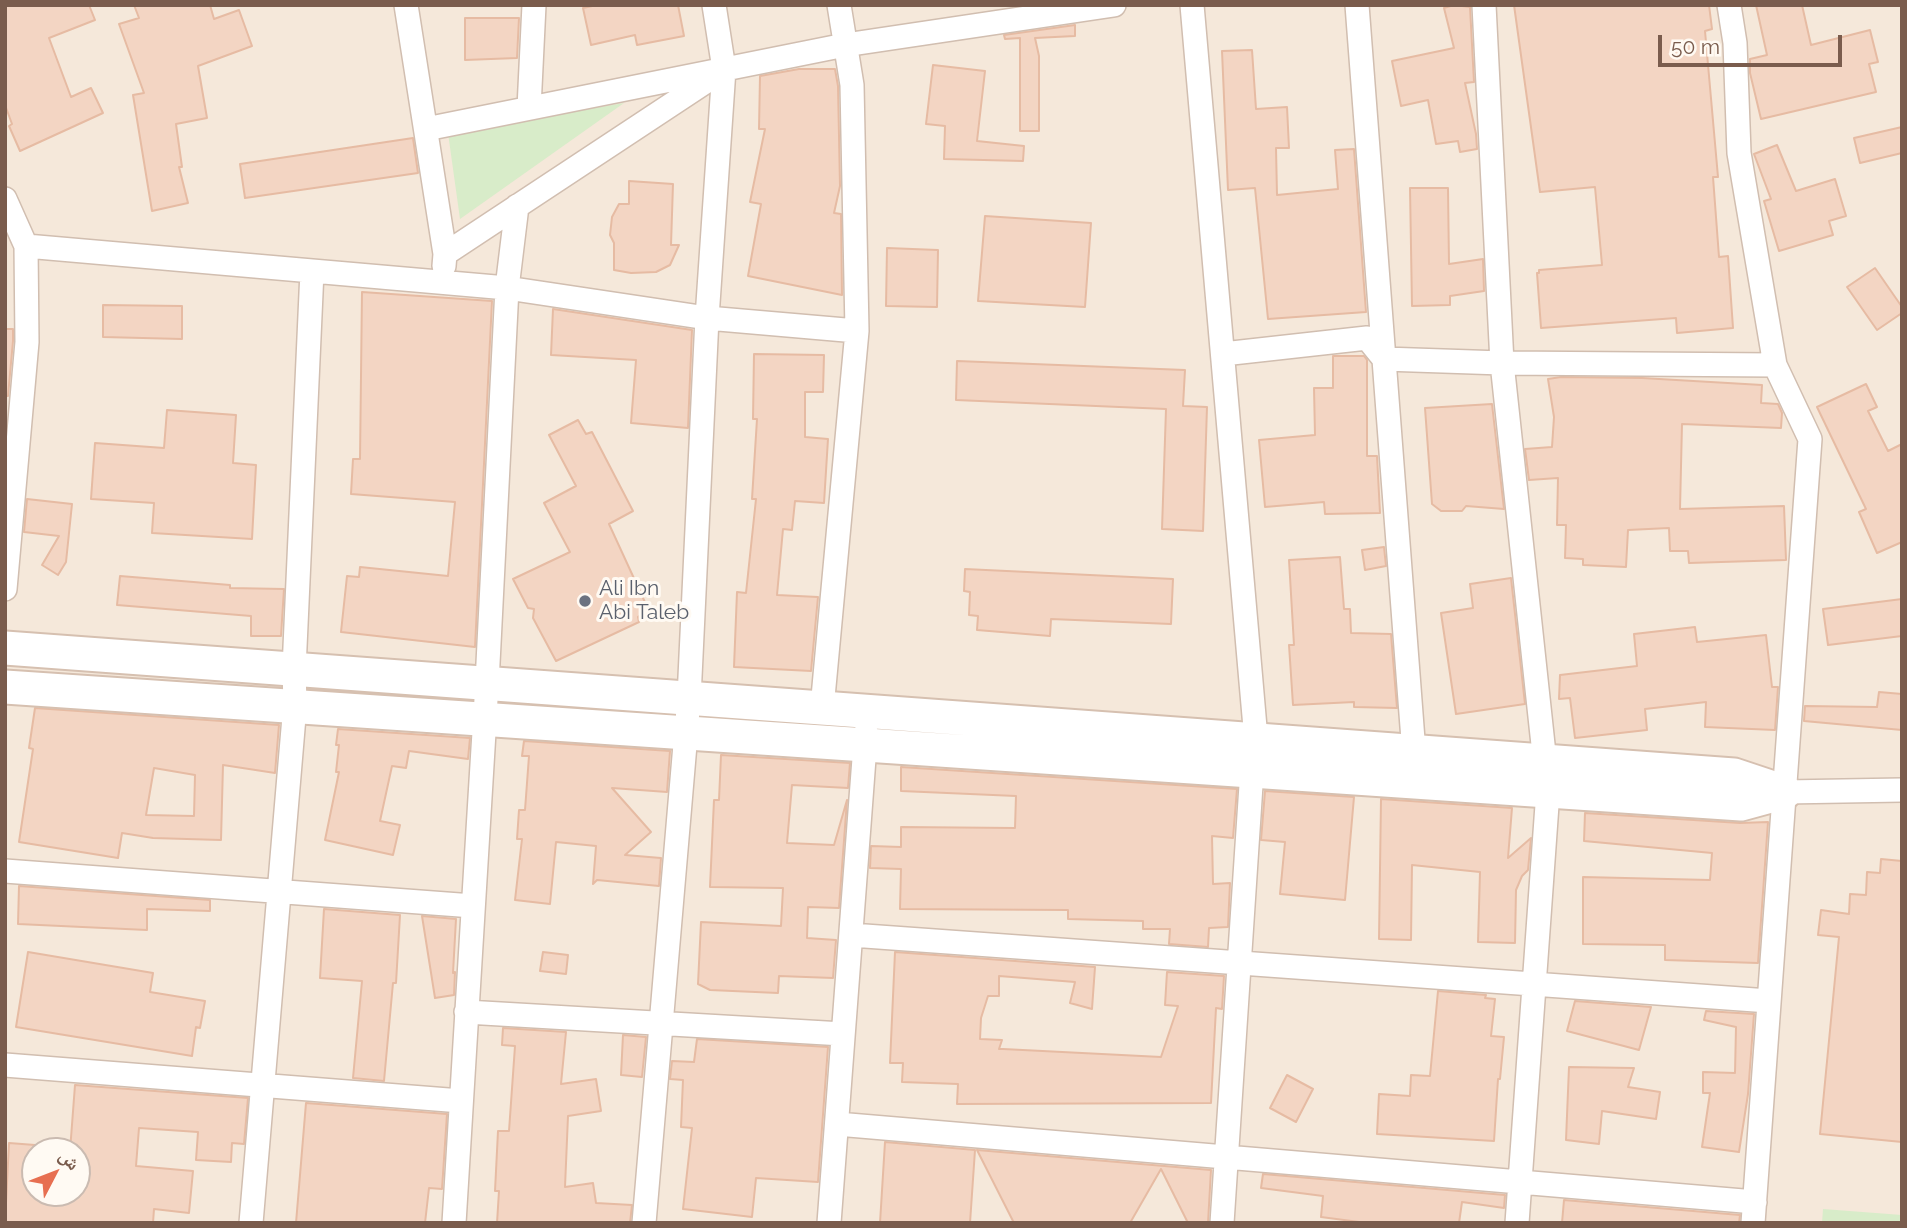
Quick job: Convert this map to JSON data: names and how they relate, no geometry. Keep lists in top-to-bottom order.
{
  "places": ["Ali Ibn Abi Taleb"],
  "scale_bar": "50 m",
  "north": "top right"
}
